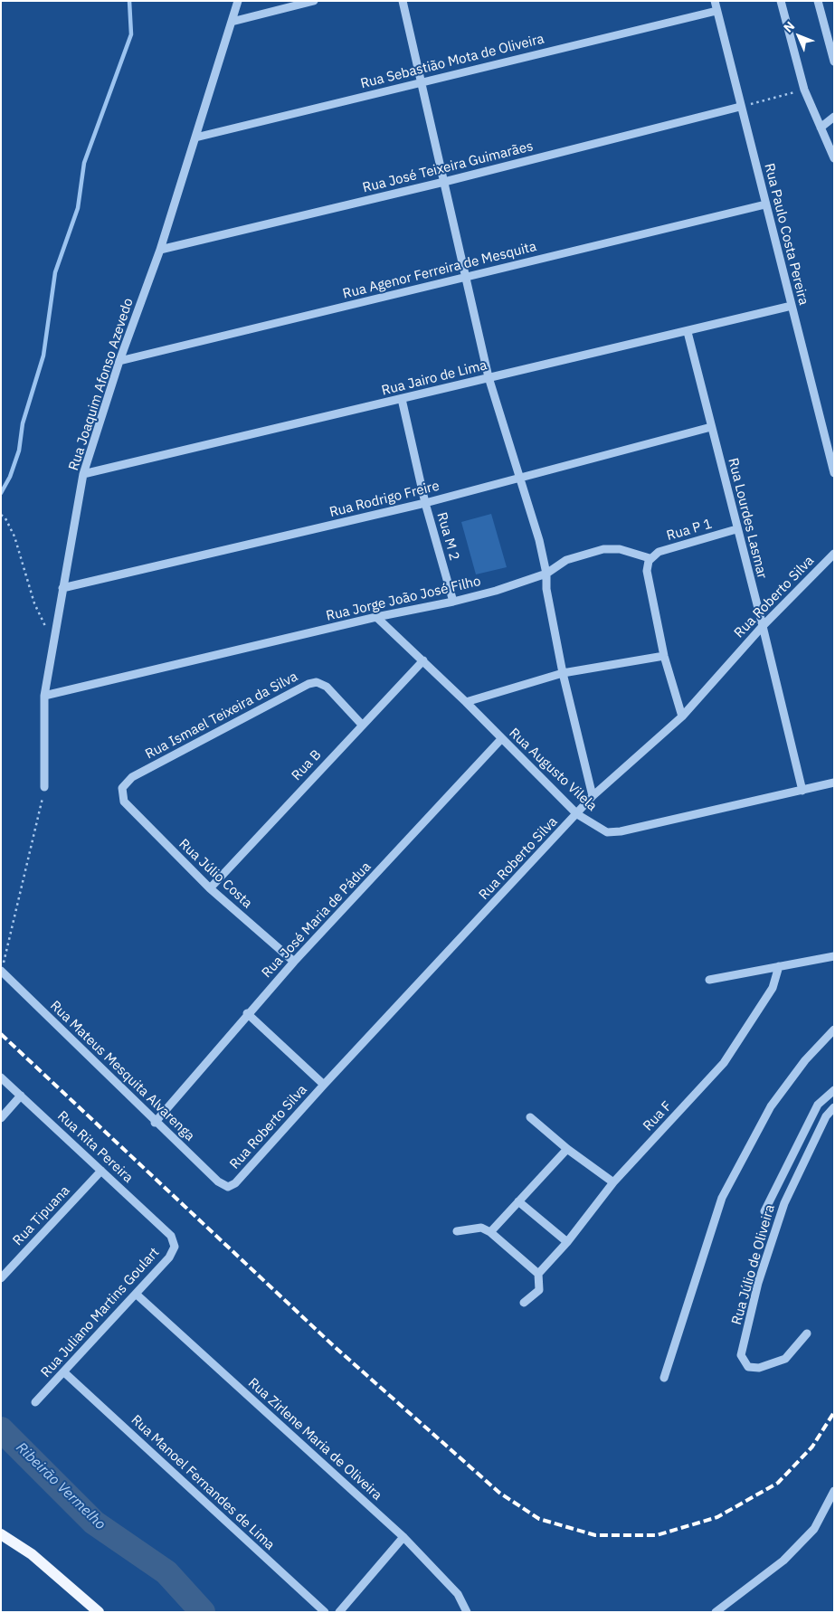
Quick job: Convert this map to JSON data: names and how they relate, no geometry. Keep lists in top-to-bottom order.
{
  "streets": {
    "street": [
      "Rua Sebastião Mota de Oliveira",
      "Rua José Teixeira Guimarães",
      "Rua Paulo Costa Pereira",
      "Rua Agenor Ferreira de Mesquita",
      "Rua Jairo de Lima",
      "Rua Joaquim Afonso Azevedo",
      "Rua Rodrigo Freire",
      "Rua Lourdes Lasmar",
      "Rua P 1",
      "Rua M 2",
      "Rua Roberto Silva",
      "Rua Jorge João José Filho",
      "Rua Ismael Teixeira da Silva",
      "Rua B",
      "Rua Augusto Vilela",
      "Rua Júlio Costa",
      "Rua José Maria de Pádua",
      "Rua Mateus Mesquita Alvarenga",
      "Rua F",
      "Rua Rita Pereira",
      "Rua Tipuana",
      "Rua Júlio de Oliveira",
      "Rua Juliano Martins Goulart",
      "Rua Zirlene Maria de Oliveira",
      "Rua Manoel Fernandes de Lima"
    ]
  },
  "crossings": [
    ["Rua Sebastião Mota de Oliveira", "Rua Paulo Costa Pereira"],
    ["Rua Sebastião Mota de Oliveira", "Rua Joaquim Afonso Azevedo"],
    ["Rua José Teixeira Guimarães", "Rua Paulo Costa Pereira"],
    ["Rua José Teixeira Guimarães", "Rua Joaquim Afonso Azevedo"],
    ["Rua Paulo Costa Pereira", "Rua Agenor Ferreira de Mesquita"],
    ["Rua Paulo Costa Pereira", "Rua Jairo de Lima"],
    ["Rua Agenor Ferreira de Mesquita", "Rua Joaquim Afonso Azevedo"],
    ["Rua Jairo de Lima", "Rua Joaquim Afonso Azevedo"],
    ["Rua Jairo de Lima", "Rua Lourdes Lasmar"],
    ["Rua Jairo de Lima", "Rua M 2"],
    ["Rua Joaquim Afonso Azevedo", "Rua Rodrigo Freire"],
    ["Rua Joaquim Afonso Azevedo", "Rua Jorge João José Filho"],
    ["Rua Rodrigo Freire", "Rua Lourdes Lasmar"],
    ["Rua Rodrigo Freire", "Rua M 2"],
    ["Rua Lourdes Lasmar", "Rua P 1"],
    ["Rua Lourdes Lasmar", "Rua Roberto Silva"],
    ["Rua Lourdes Lasmar", "Rua Augusto Vilela"],
    ["Rua P 1", "Rua Jorge João José Filho"],
    ["Rua M 2", "Rua Jorge João José Filho"],
    ["Rua Roberto Silva", "Rua Augusto Vilela"],
    ["Rua Roberto Silva", "Rua Mateus Mesquita Alvarenga"],
    ["Rua Jorge João José Filho", "Rua Augusto Vilela"],
    ["Rua Ismael Teixeira da Silva", "Rua B"],
    ["Rua Ismael Teixeira da Silva", "Rua Júlio Costa"],
    ["Rua B", "Rua Augusto Vilela"],
    ["Rua B", "Rua Júlio Costa"],
    ["Rua Augusto Vilela", "Rua José Maria de Pádua"],
    ["Rua Júlio Costa", "Rua José Maria de Pádua"],
    ["Rua José Maria de Pádua", "Rua Mateus Mesquita Alvarenga"],
    ["Rua Rita Pereira", "Rua Tipuana"],
    ["Rua Rita Pereira", "Rua Juliano Martins Goulart"],
    ["Rua Juliano Martins Goulart", "Rua Zirlene Maria de Oliveira"],
    ["Rua Juliano Martins Goulart", "Rua Manoel Fernandes de Lima"]
  ],
  "water": ["Ribeirão Vermelho"],
  "north": "top left"
}
